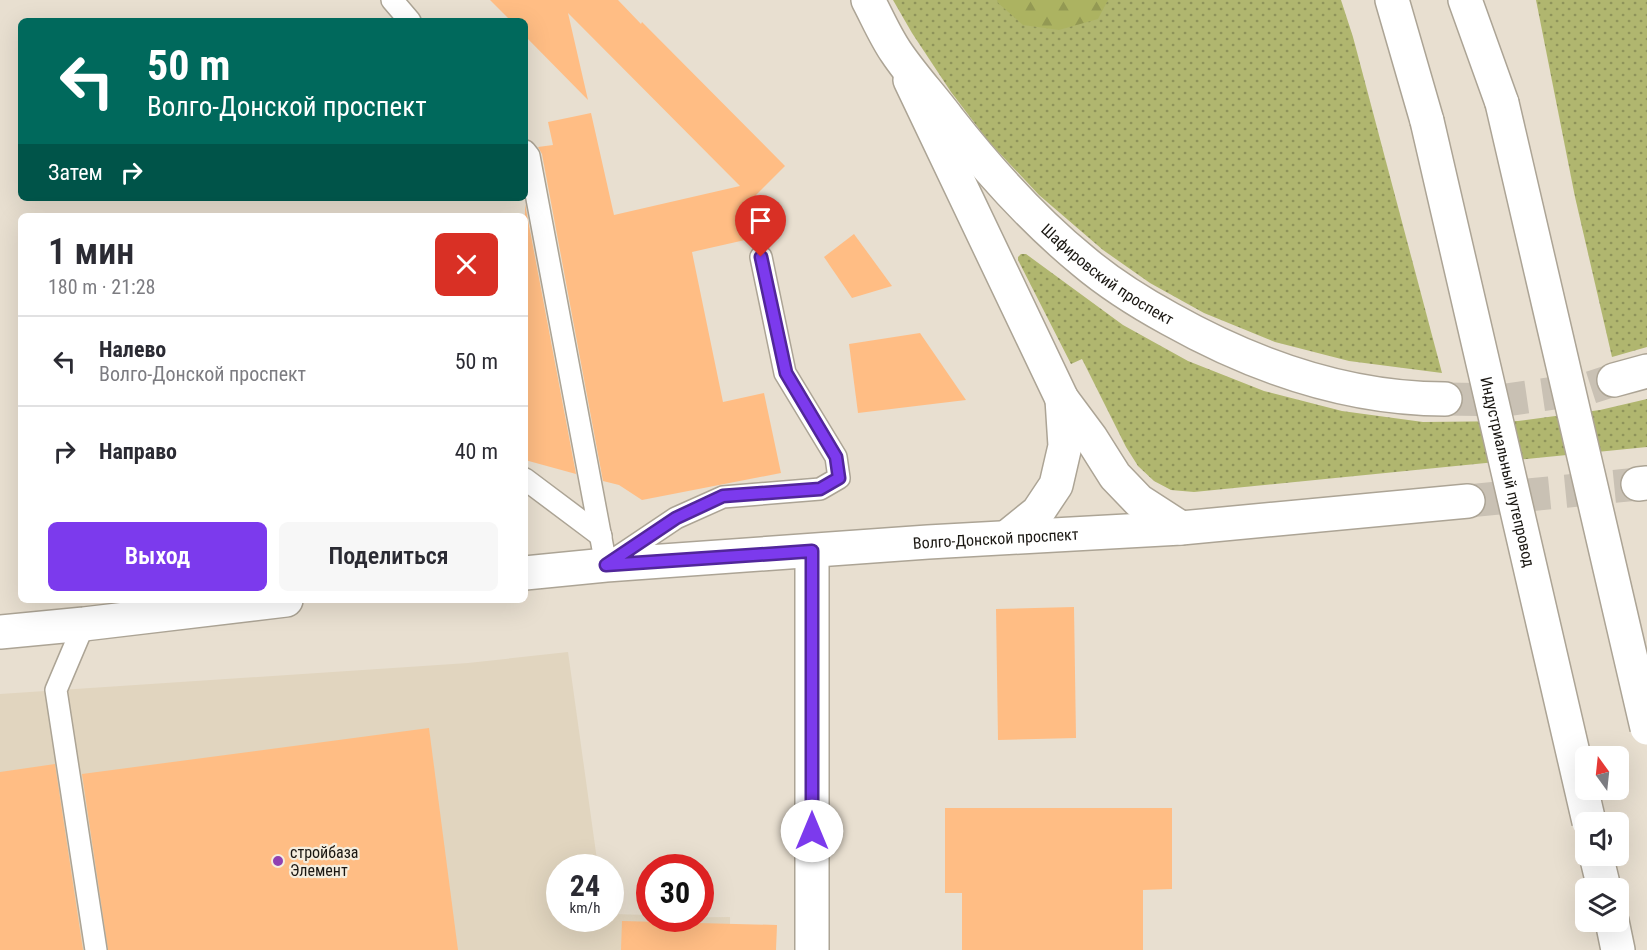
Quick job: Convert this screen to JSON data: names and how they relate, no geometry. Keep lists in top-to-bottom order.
{
  "streets": {
    "main road": ["Шафировский проспект", "Индустриальный путепровод", "Волго-Донской проспект"]
  },
  "places": ["стройбаза Элемент"],
  "north": "top",
  "page": {
    "turn": ["50 m", "Волго-Донской проспект"],
    "then": "Затем",
    "heading": ["1 мин", "180 m · 21:28"],
    "list": [
      {
        "name": "Налево",
        "note": "Волго-Донской проспект",
        "value": "50 m"
      },
      {
        "name": "Направо",
        "value": "40 m"
      }
    ],
    "buttons": ["Выход", "Поделиться"],
    "speed": "24 km/h",
    "limit": "30"
  }
}
